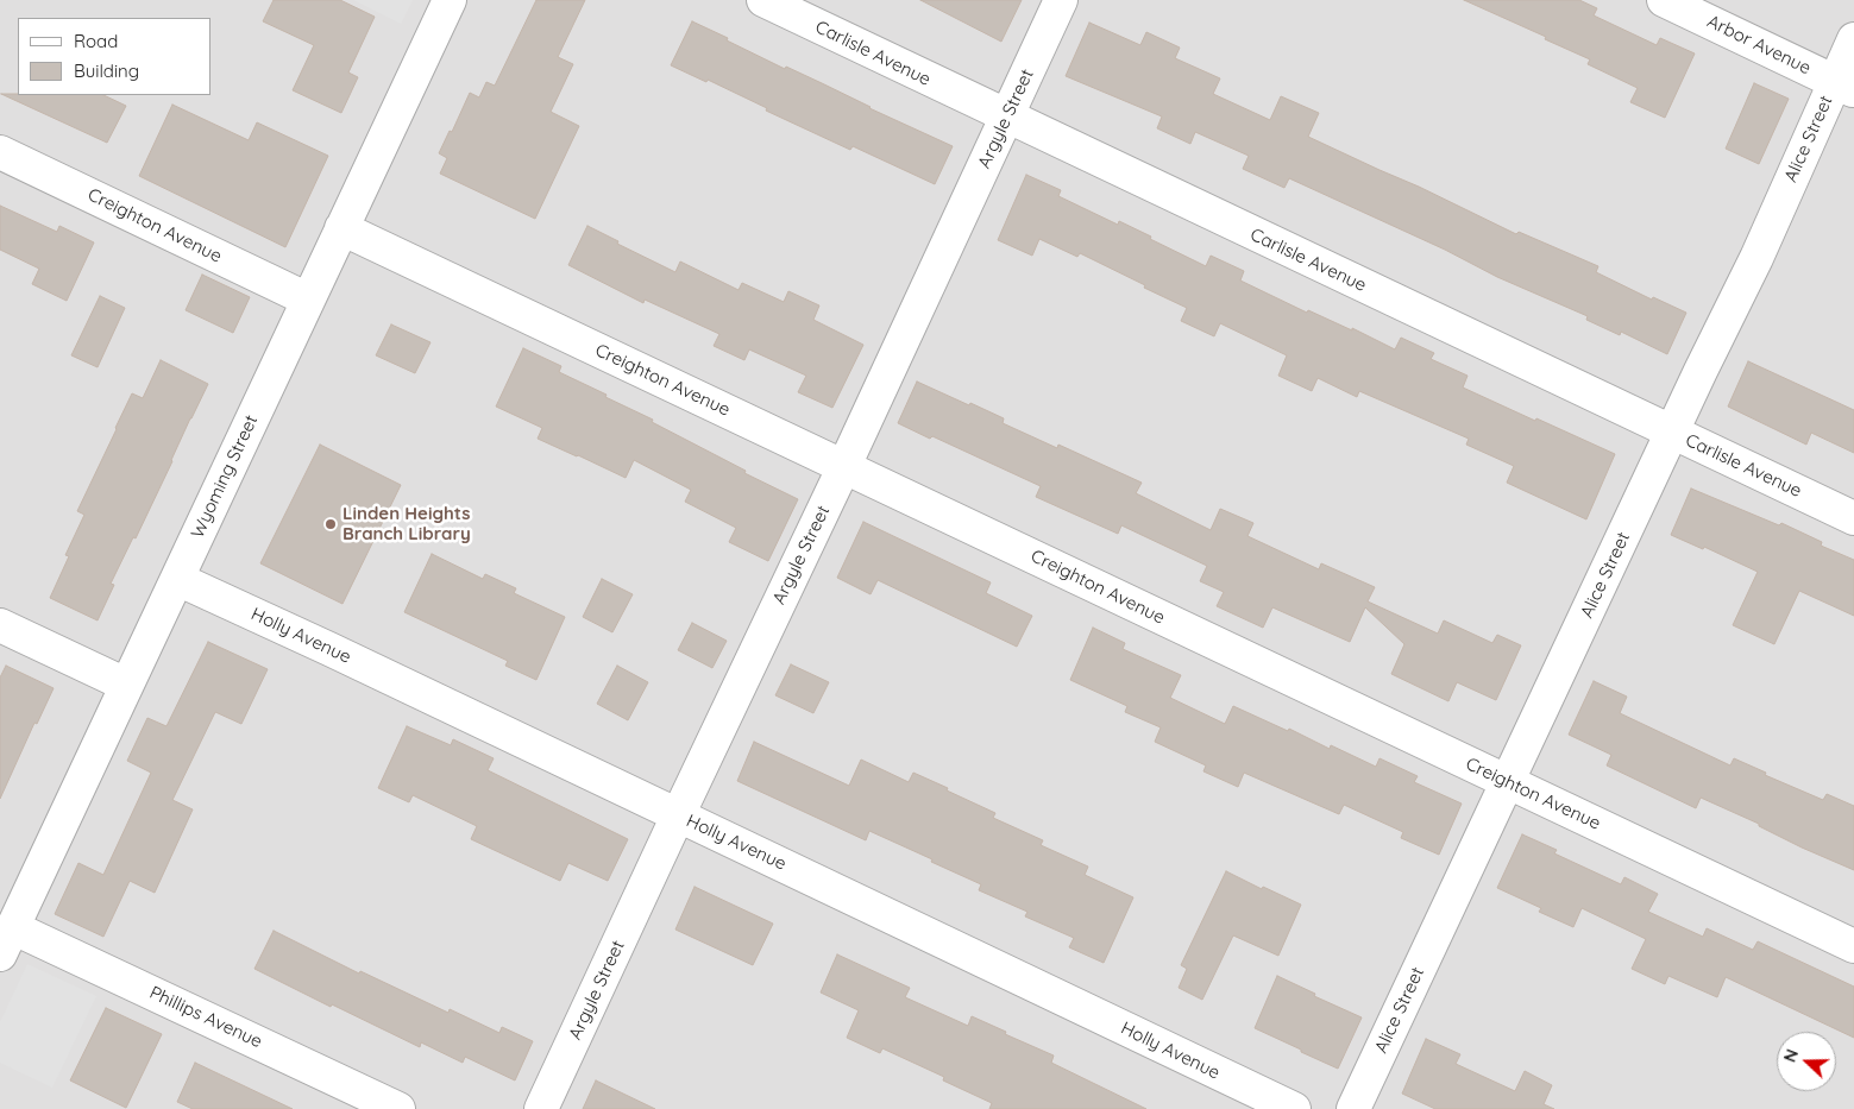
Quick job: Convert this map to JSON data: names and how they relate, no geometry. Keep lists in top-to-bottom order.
{
  "streets": {
    "street": [
      "Arbor Avenue",
      "Carlisle Avenue",
      "Argyle Street",
      "Alice Street",
      "Creighton Avenue",
      "Wyoming Street",
      "Holly Avenue",
      "Phillips Avenue"
    ]
  },
  "crossings": [
    ["Arbor Avenue", "Alice Street"],
    ["Carlisle Avenue", "Argyle Street"],
    ["Carlisle Avenue", "Alice Street"],
    ["Argyle Street", "Creighton Avenue"],
    ["Argyle Street", "Holly Avenue"],
    ["Alice Street", "Creighton Avenue"],
    ["Creighton Avenue", "Wyoming Street"],
    ["Wyoming Street", "Holly Avenue"],
    ["Wyoming Street", "Phillips Avenue"]
  ],
  "places": ["Linden Heights Branch Library"],
  "legend": ["Road", "Building"],
  "north": "left"
}
